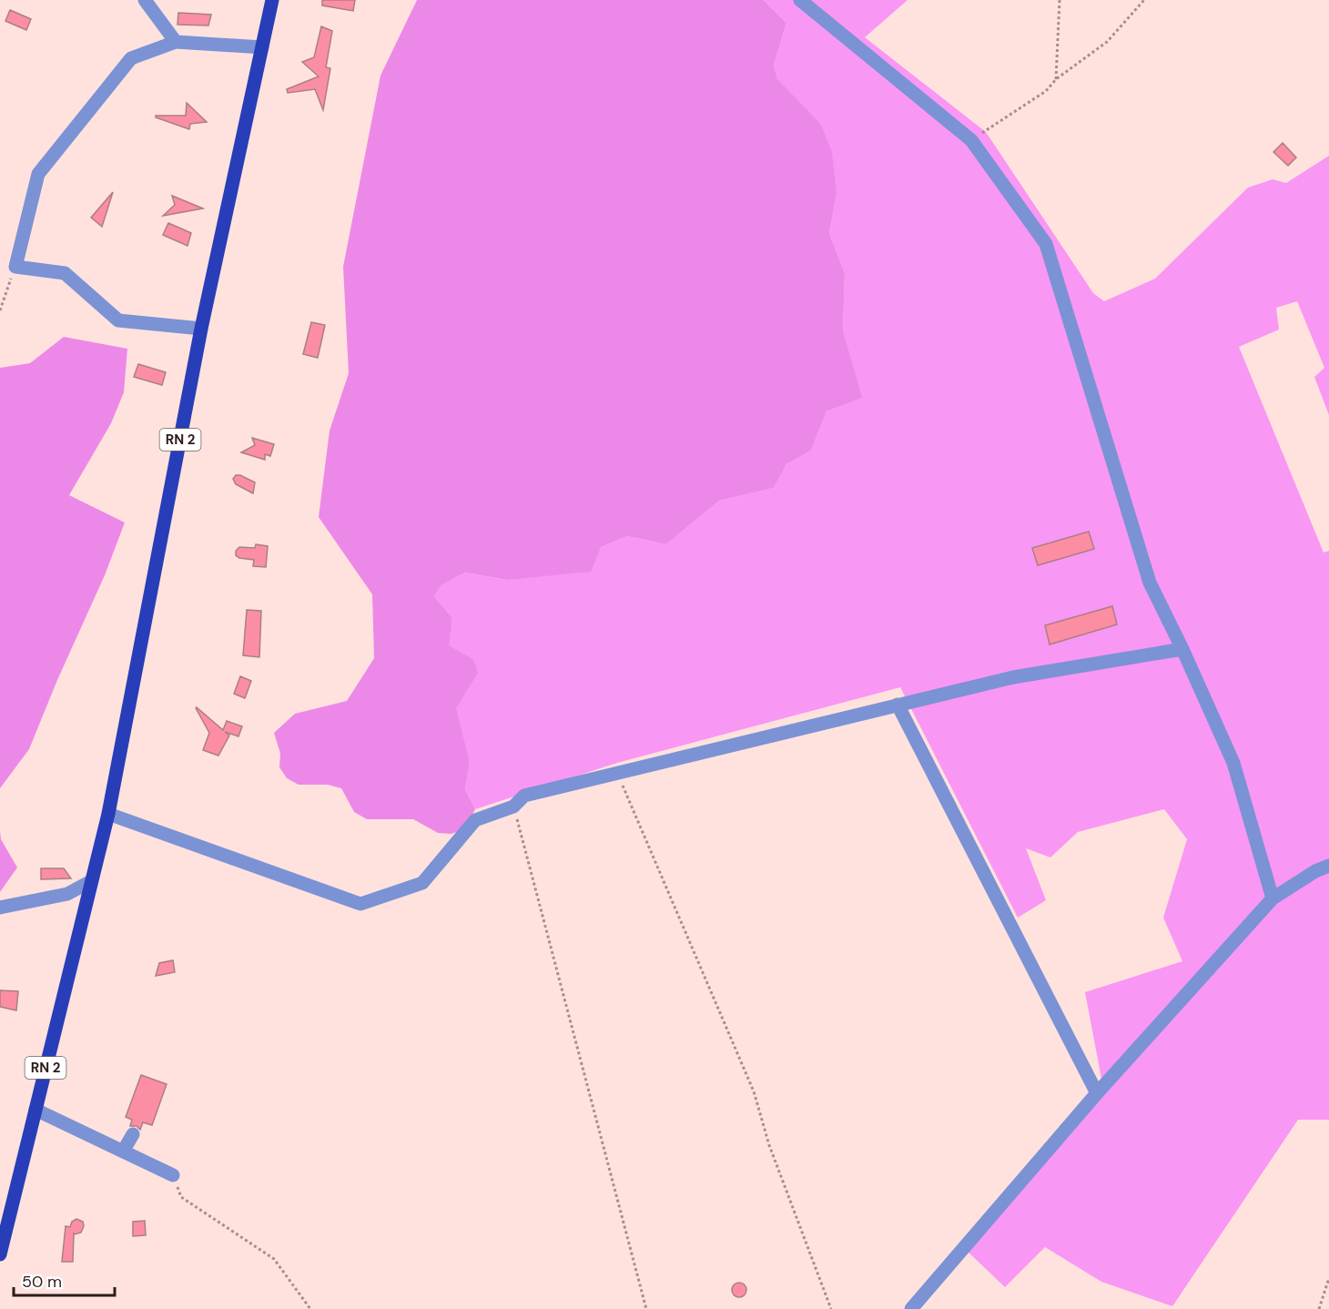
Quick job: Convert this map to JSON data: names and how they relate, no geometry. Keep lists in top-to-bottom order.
{
  "streets": {
    "main road": ["RN 2"]
  },
  "scale_bar": "50 m"
}
